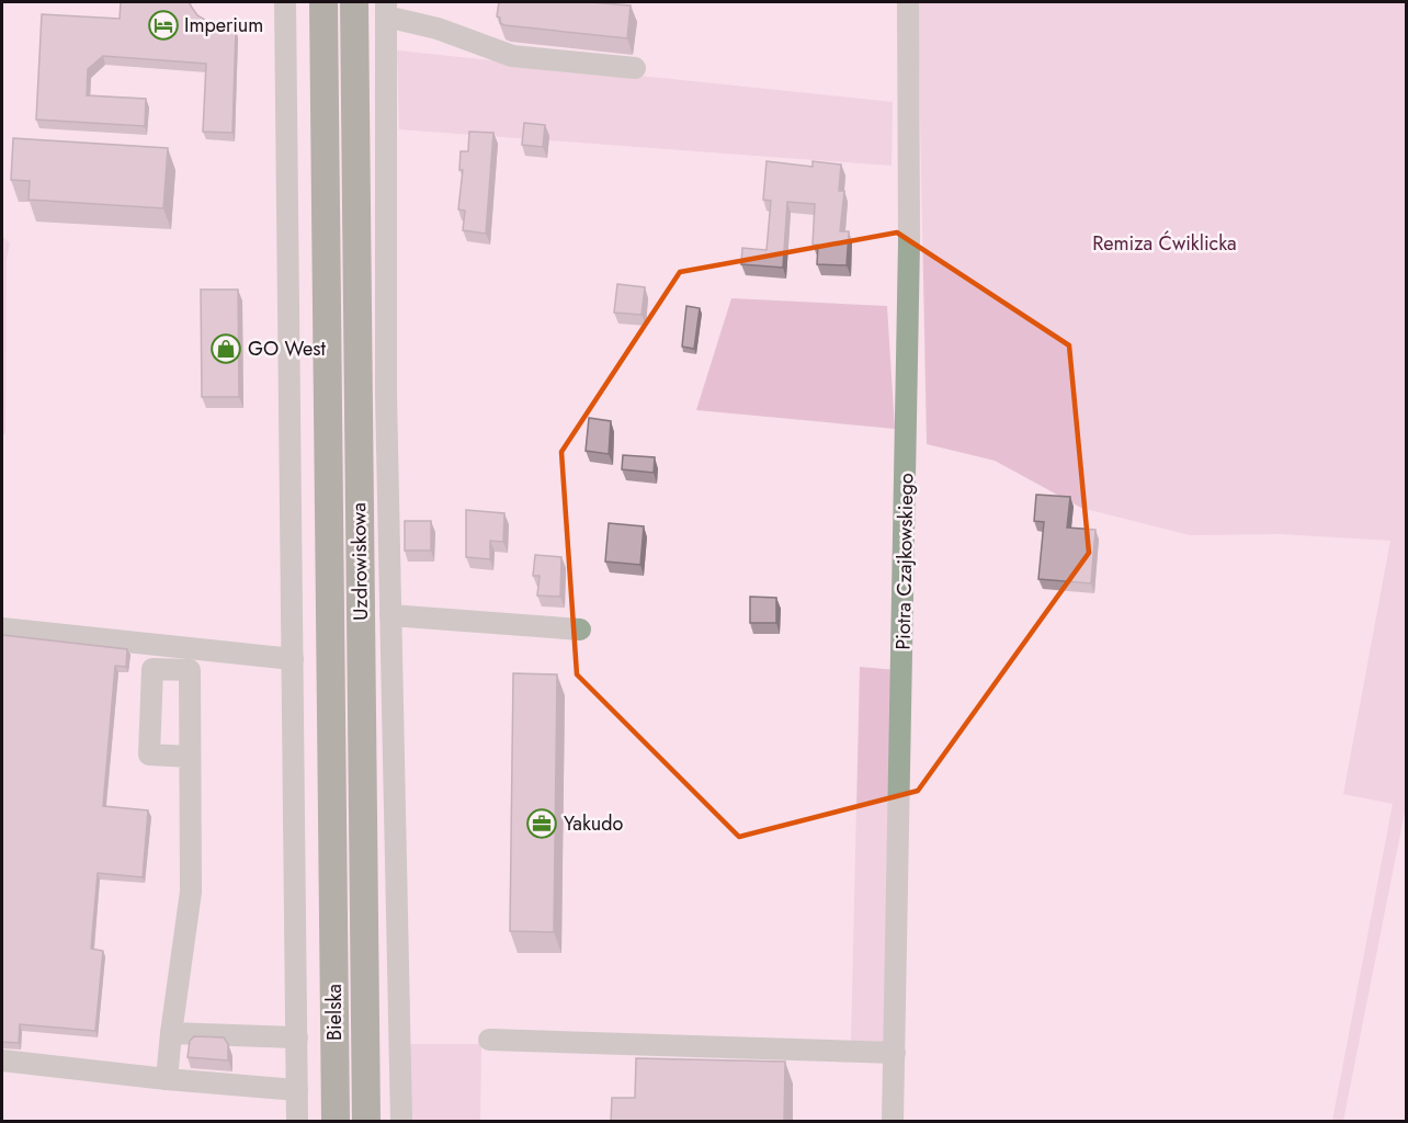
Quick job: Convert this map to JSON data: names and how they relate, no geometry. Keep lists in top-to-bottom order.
{
  "streets": {
    "main road": ["Uzdrowiskowa", "Bielska"],
    "street": ["Piotra Czajkowskiego"]
  },
  "crossings": [
    ["Uzdrowiskowa", "Bielska"]
  ],
  "parks": ["Remiza Ćwiklicka"],
  "places": {
    "hotel": ["Imperium"],
    "shop": ["GO West"],
    "office": ["Yakudo"]
  }
}
